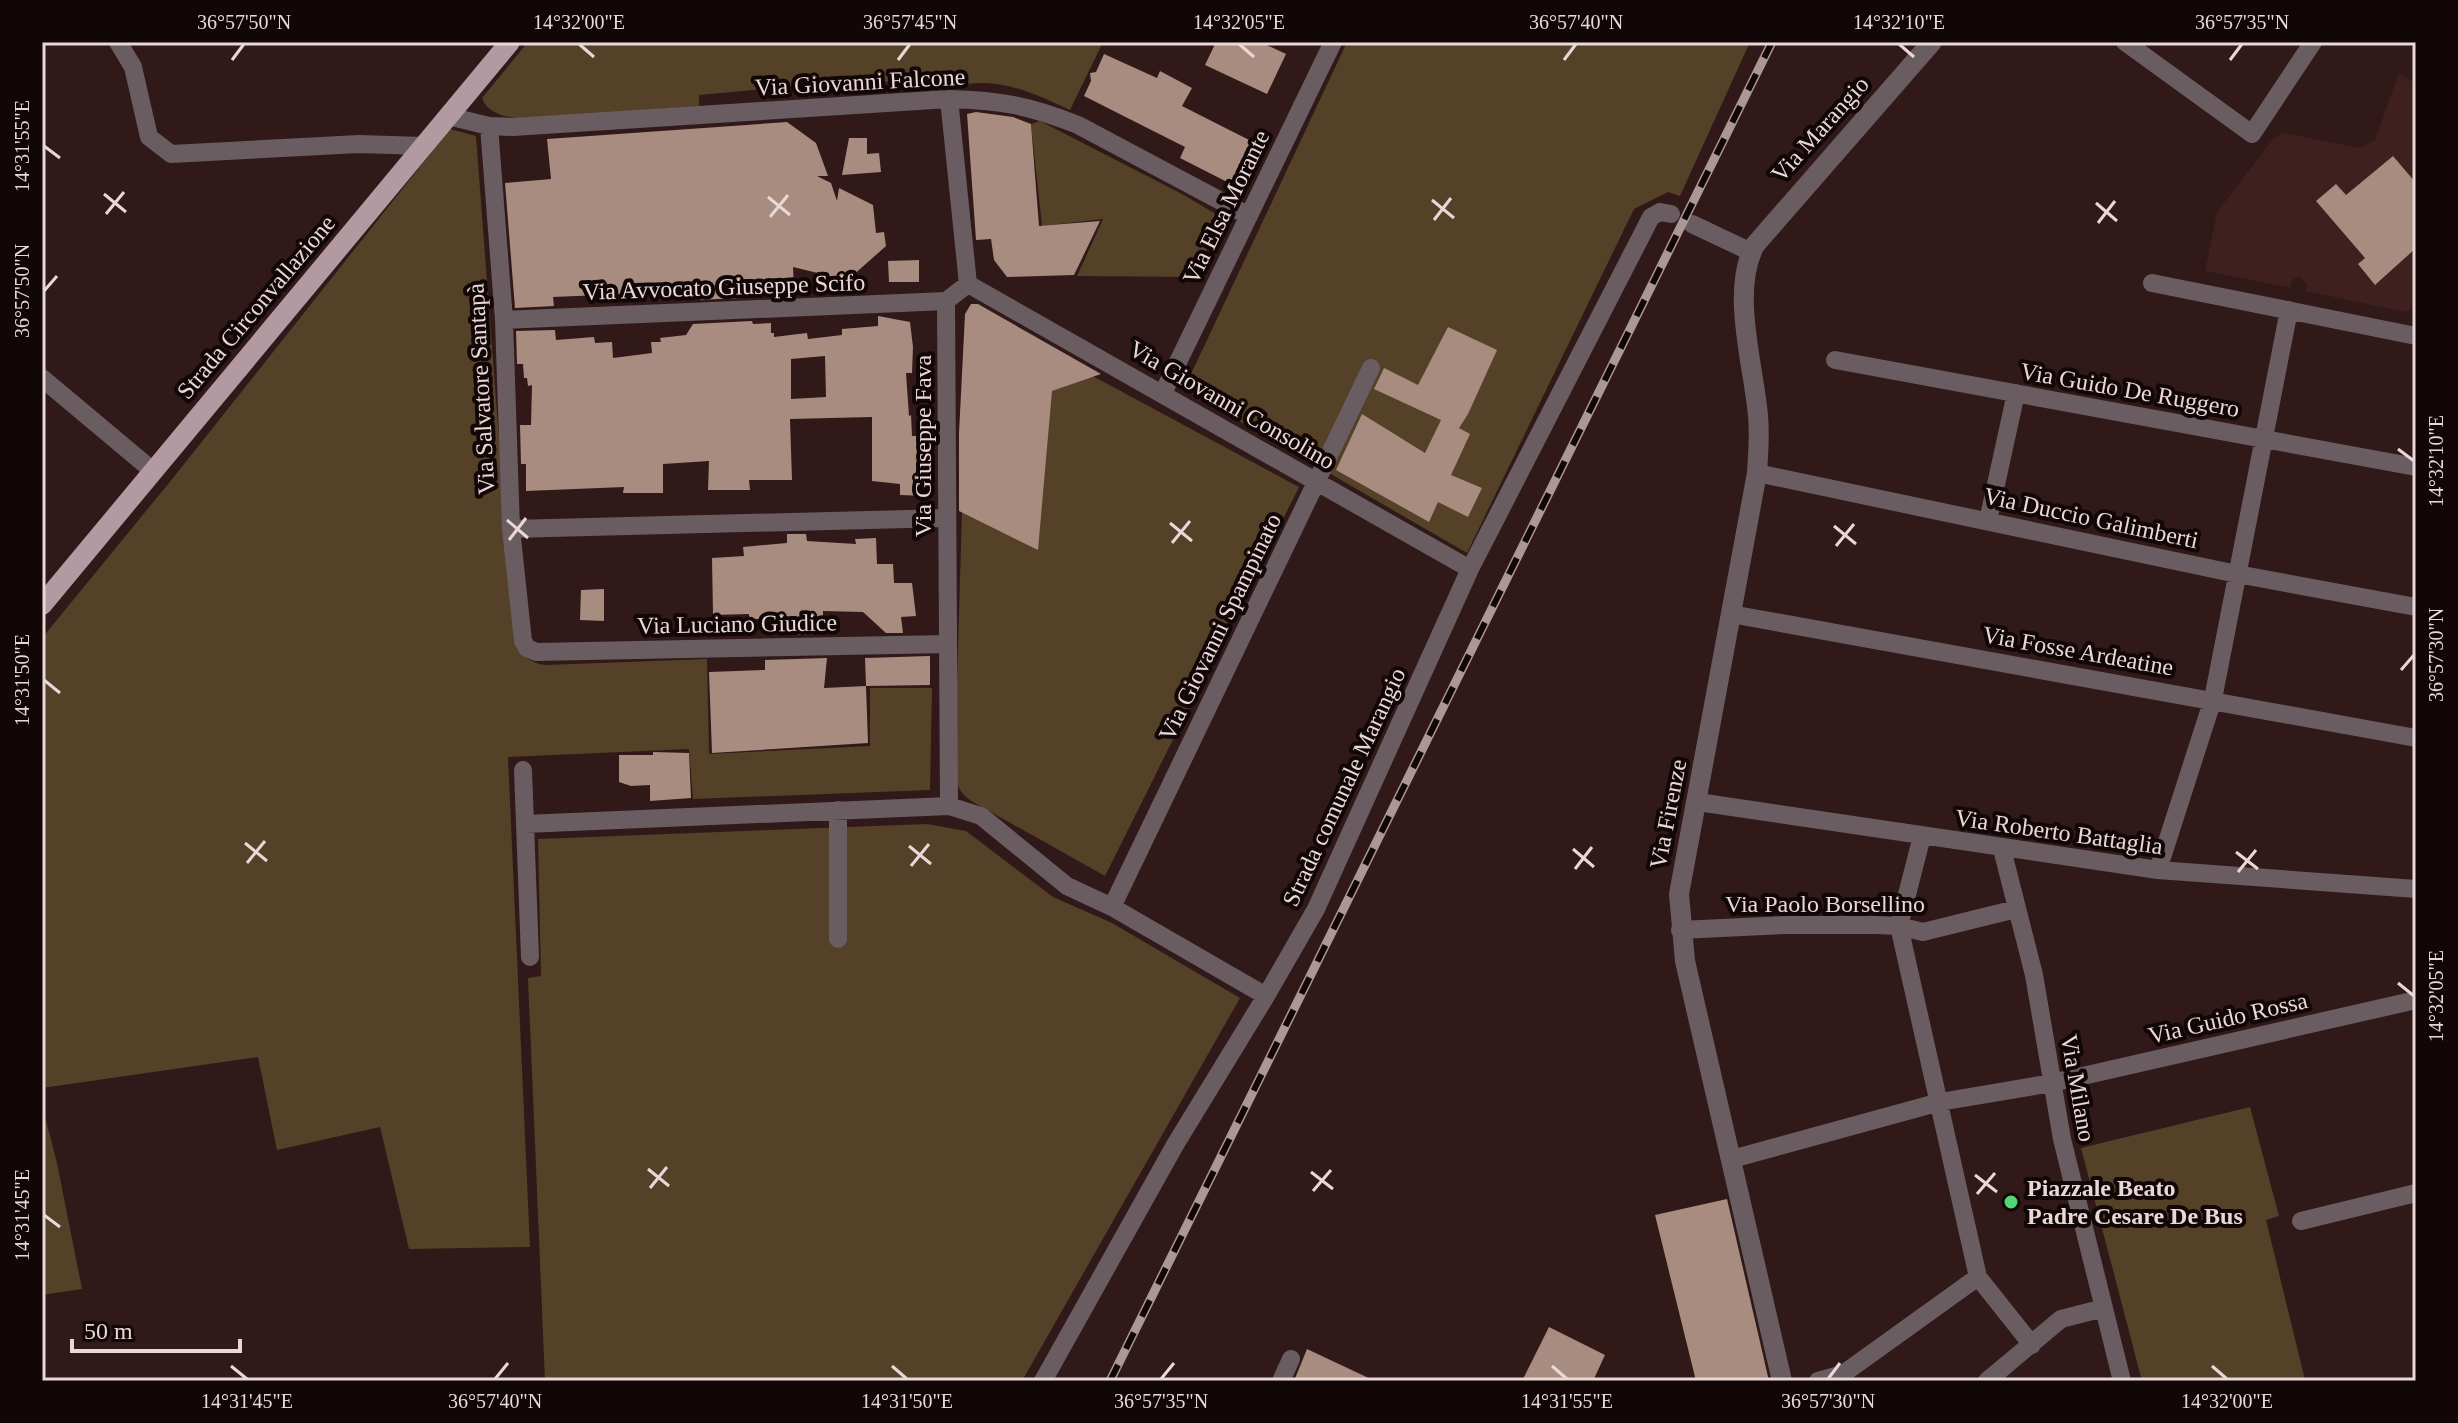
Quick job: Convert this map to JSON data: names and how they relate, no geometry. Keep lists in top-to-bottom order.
{
  "streets": {
    "main road": ["Strada Circonvallazione"],
    "street": [
      "Via Giovanni Falcone",
      "Via Marangio",
      "Via Elsa Morante",
      "Via Avvocato Giuseppe Scifo",
      "Via Salvatore Santapà",
      "Via Guido De Ruggero",
      "Via Giovanni Consolino",
      "Via Giuseppe Fava",
      "Via Duccio Galimberti",
      "Via Luciano Giudice",
      "Via Giovanni Spampinato",
      "Via Fosse Ardeatine",
      "Strada comunale Marangio",
      "Via Firenze",
      "Via Roberto Battaglia",
      "Via Paolo Borsellino",
      "Via Guido Rossa",
      "Via Milano"
    ]
  },
  "crossings": [
    ["Via Giovanni Falcone", "Via Elsa Morante"],
    ["Via Giovanni Falcone", "Strada Circonvallazione"],
    ["Via Giovanni Falcone", "Via Salvatore Santapà"],
    ["Via Marangio", "Via Firenze"],
    ["Via Elsa Morante", "Via Giovanni Consolino"],
    ["Via Avvocato Giuseppe Scifo", "Via Salvatore Santapà"],
    ["Via Avvocato Giuseppe Scifo", "Via Giuseppe Fava"],
    ["Via Salvatore Santapà", "Via Luciano Giudice"],
    ["Via Giovanni Consolino", "Via Giovanni Spampinato"],
    ["Via Giovanni Consolino", "Strada comunale Marangio"],
    ["Via Giuseppe Fava", "Via Luciano Giudice"],
    ["Via Duccio Galimberti", "Via Firenze"],
    ["Via Fosse Ardeatine", "Via Firenze"],
    ["Via Firenze", "Via Roberto Battaglia"],
    ["Via Firenze", "Via Paolo Borsellino"],
    ["Via Roberto Battaglia", "Via Milano"],
    ["Via Paolo Borsellino", "Via Milano"],
    ["Via Guido Rossa", "Via Milano"]
  ],
  "places": ["Piazzale Beato Padre Cesare De Bus"],
  "scale_bar": "50 m",
  "coordinates": [
    "36°57'50\"N",
    "14°32'00\"E",
    "36°57'45\"N",
    "14°32'05\"E",
    "36°57'40\"N",
    "14°32'10\"E",
    "36°57'35\"N",
    "14°31'55\"E",
    "36°57'30\"N",
    "14°31'50\"E",
    "14°31'45\"E"
  ]
}
